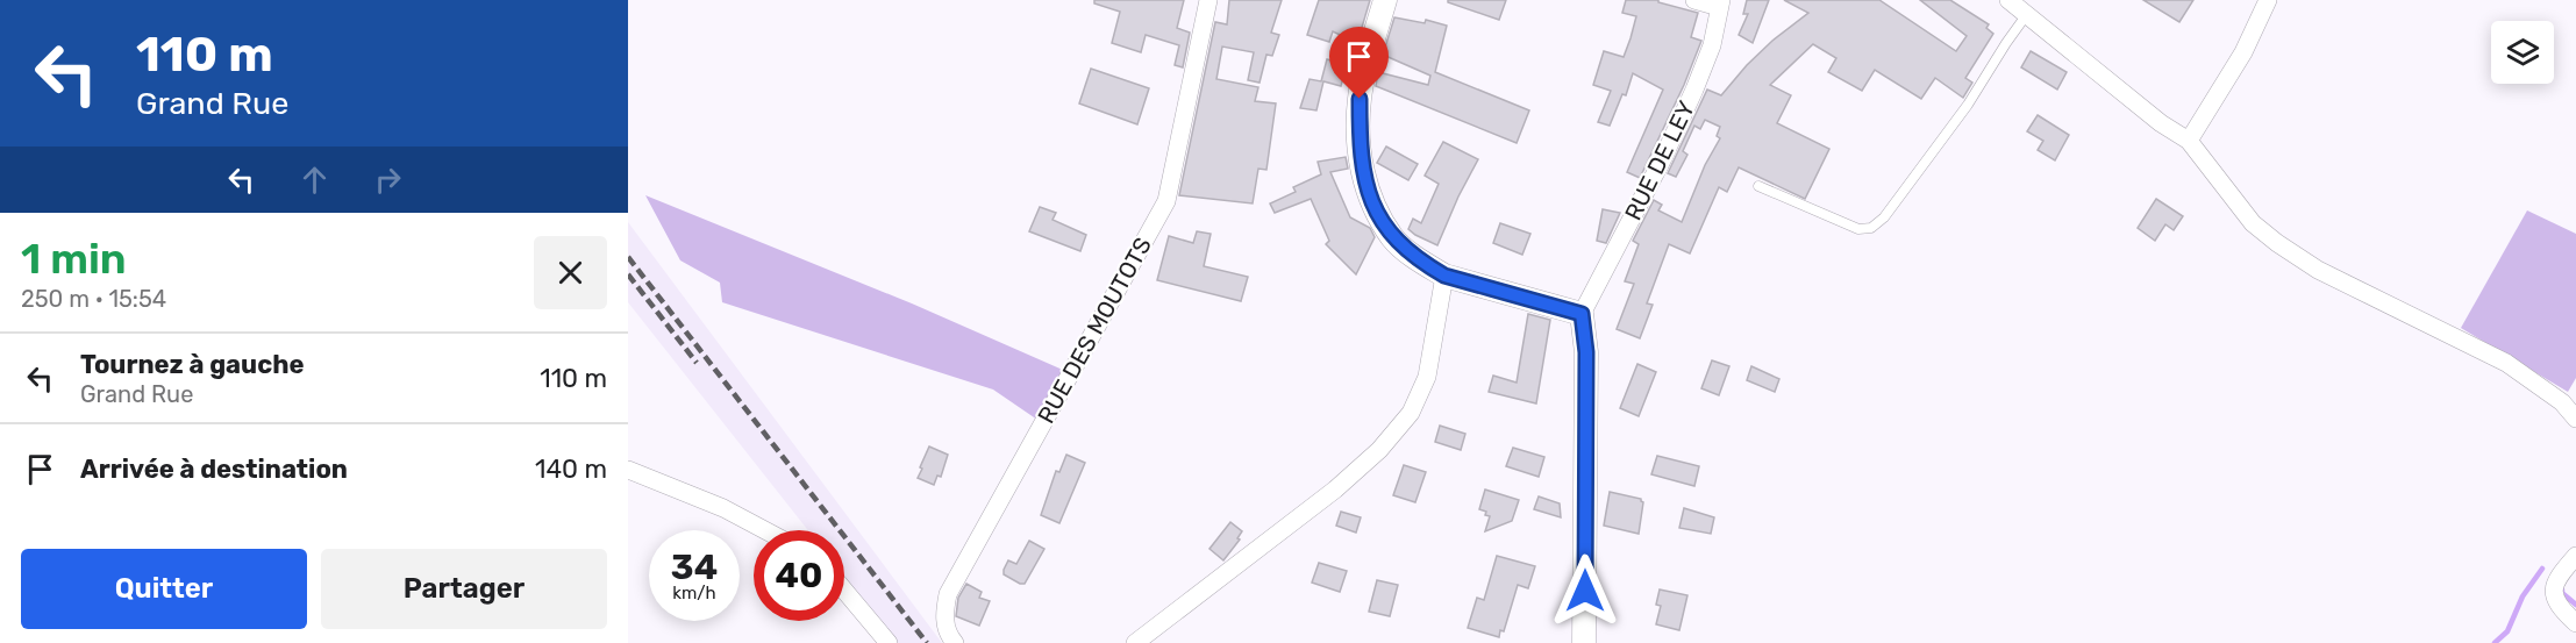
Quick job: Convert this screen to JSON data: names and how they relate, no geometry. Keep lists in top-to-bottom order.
{
  "streets": {
    "street": ["RUE DE LEY", "RUE DES MOUTOTS"]
  },
  "page": {
    "turn": ["110 m", "Grand Rue"],
    "heading": ["1 min", "250 m · 15:54"],
    "list": [
      {
        "name": "Tournez à gauche",
        "note": "Grand Rue",
        "value": "110 m"
      },
      {
        "name": "Arrivée à destination",
        "value": "140 m"
      }
    ],
    "speed": "34 km/h",
    "limit": "40",
    "buttons": ["Quitter", "Partager"]
  }
}
